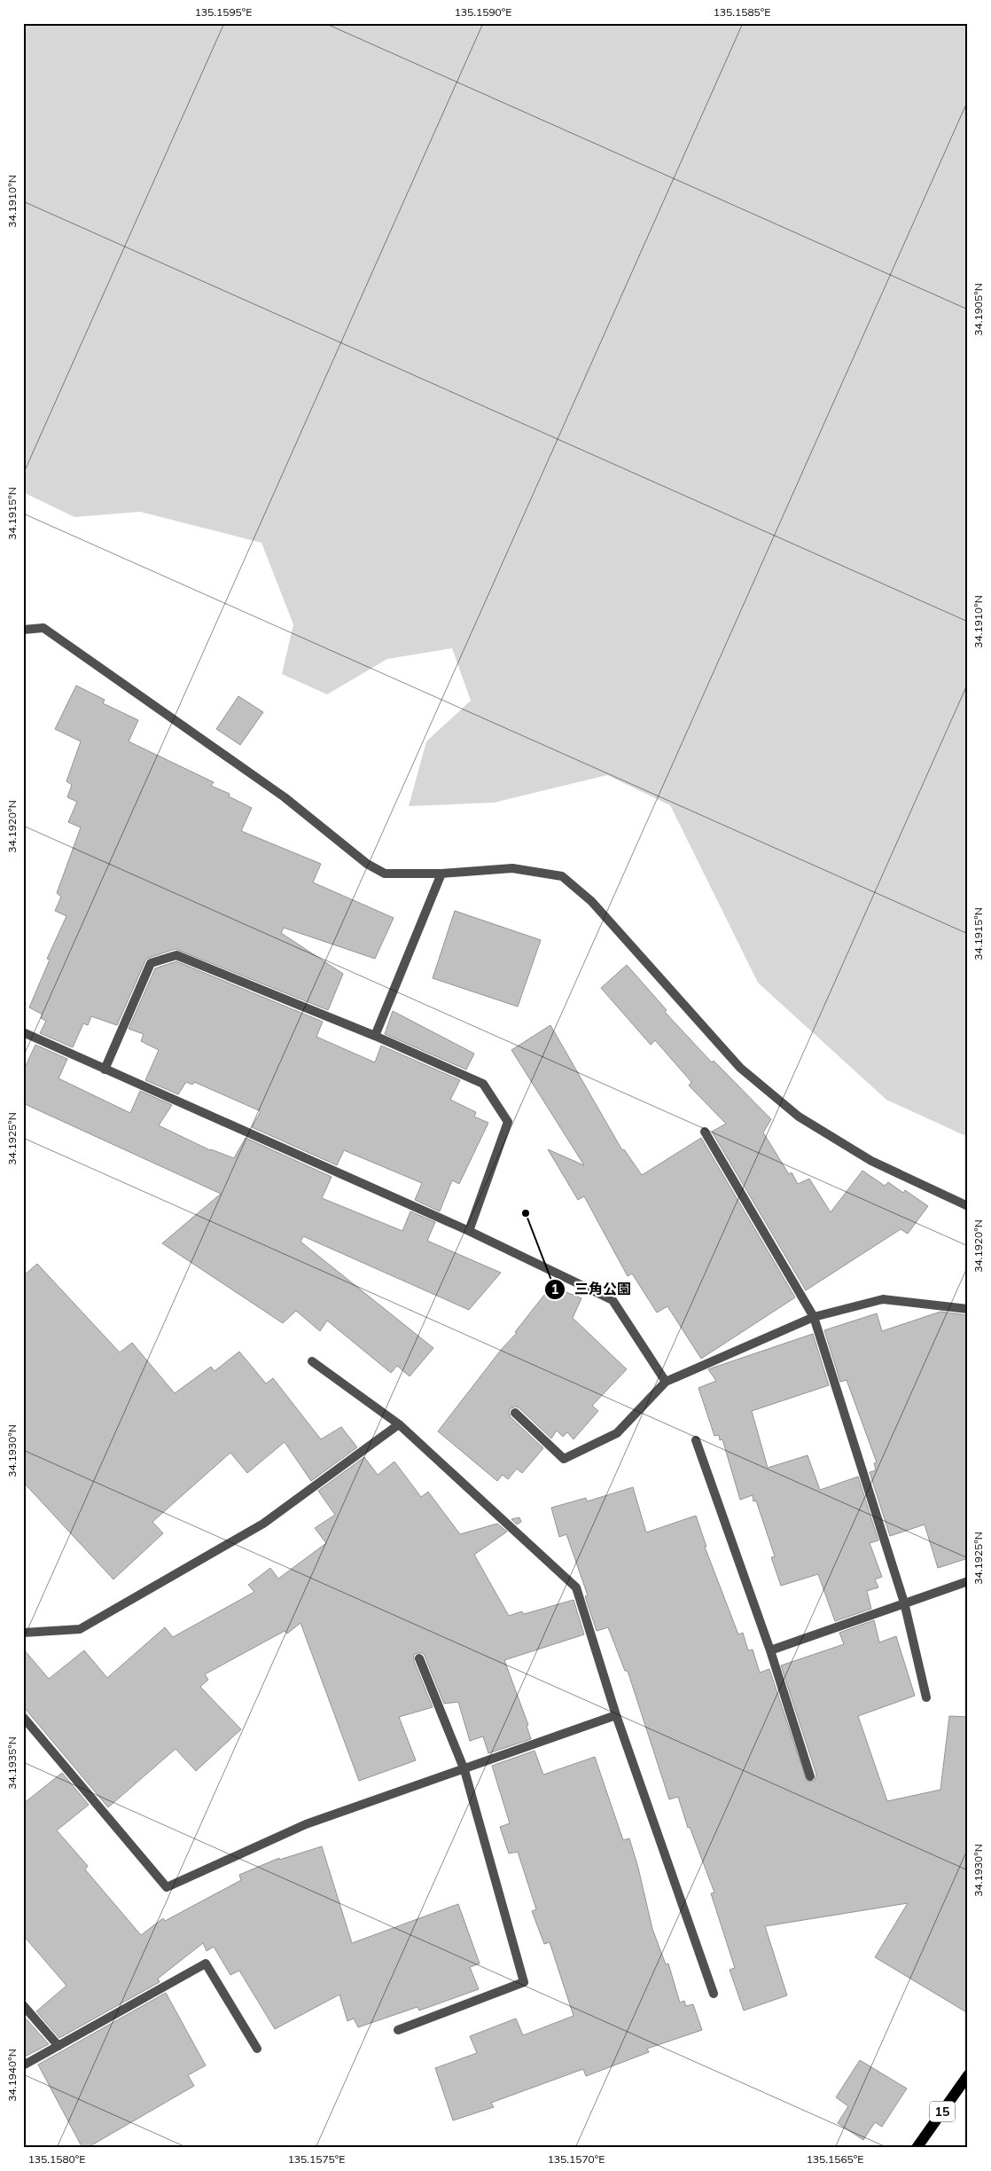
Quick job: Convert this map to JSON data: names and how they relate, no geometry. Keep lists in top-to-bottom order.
{
  "streets": {
    "main road": ["15"]
  },
  "places": ["三角公園"],
  "coordinates": [
    "135.1595°E",
    "135.1590°E",
    "135.1585°E",
    "34.1910°N",
    "34.1905°N",
    "34.1915°N",
    "34.1920°N",
    "34.1925°N",
    "34.1930°N",
    "34.1935°N",
    "34.1940°N",
    "135.1580°E",
    "135.1575°E",
    "135.1570°E",
    "135.1565°E"
  ]
}
